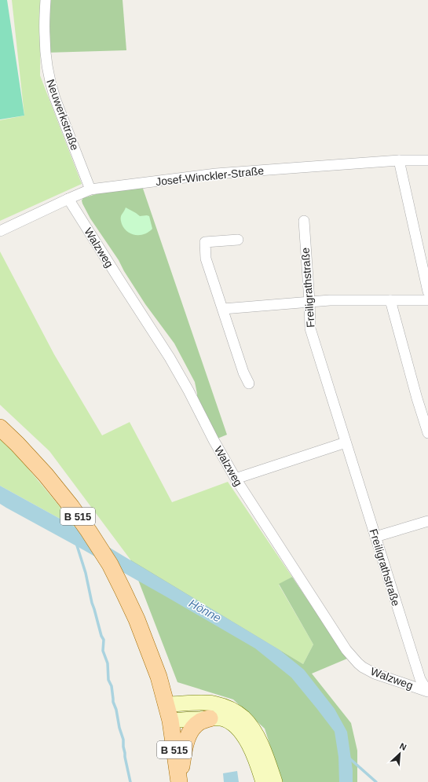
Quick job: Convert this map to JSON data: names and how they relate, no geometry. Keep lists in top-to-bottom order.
{
  "streets": {
    "main road": ["B 515"],
    "street": [
      "Neuwerkstraße",
      "Josef-Winckler-Straße",
      "Walzweg",
      "Freiligrathstraße"
    ]
  },
  "crossings": [
    ["Neuwerkstraße", "Josef-Winckler-Straße"],
    ["Josef-Winckler-Straße", "Walzweg"],
    ["Walzweg", "Freiligrathstraße"]
  ],
  "water": ["Hönne"],
  "north": "top right"
}
